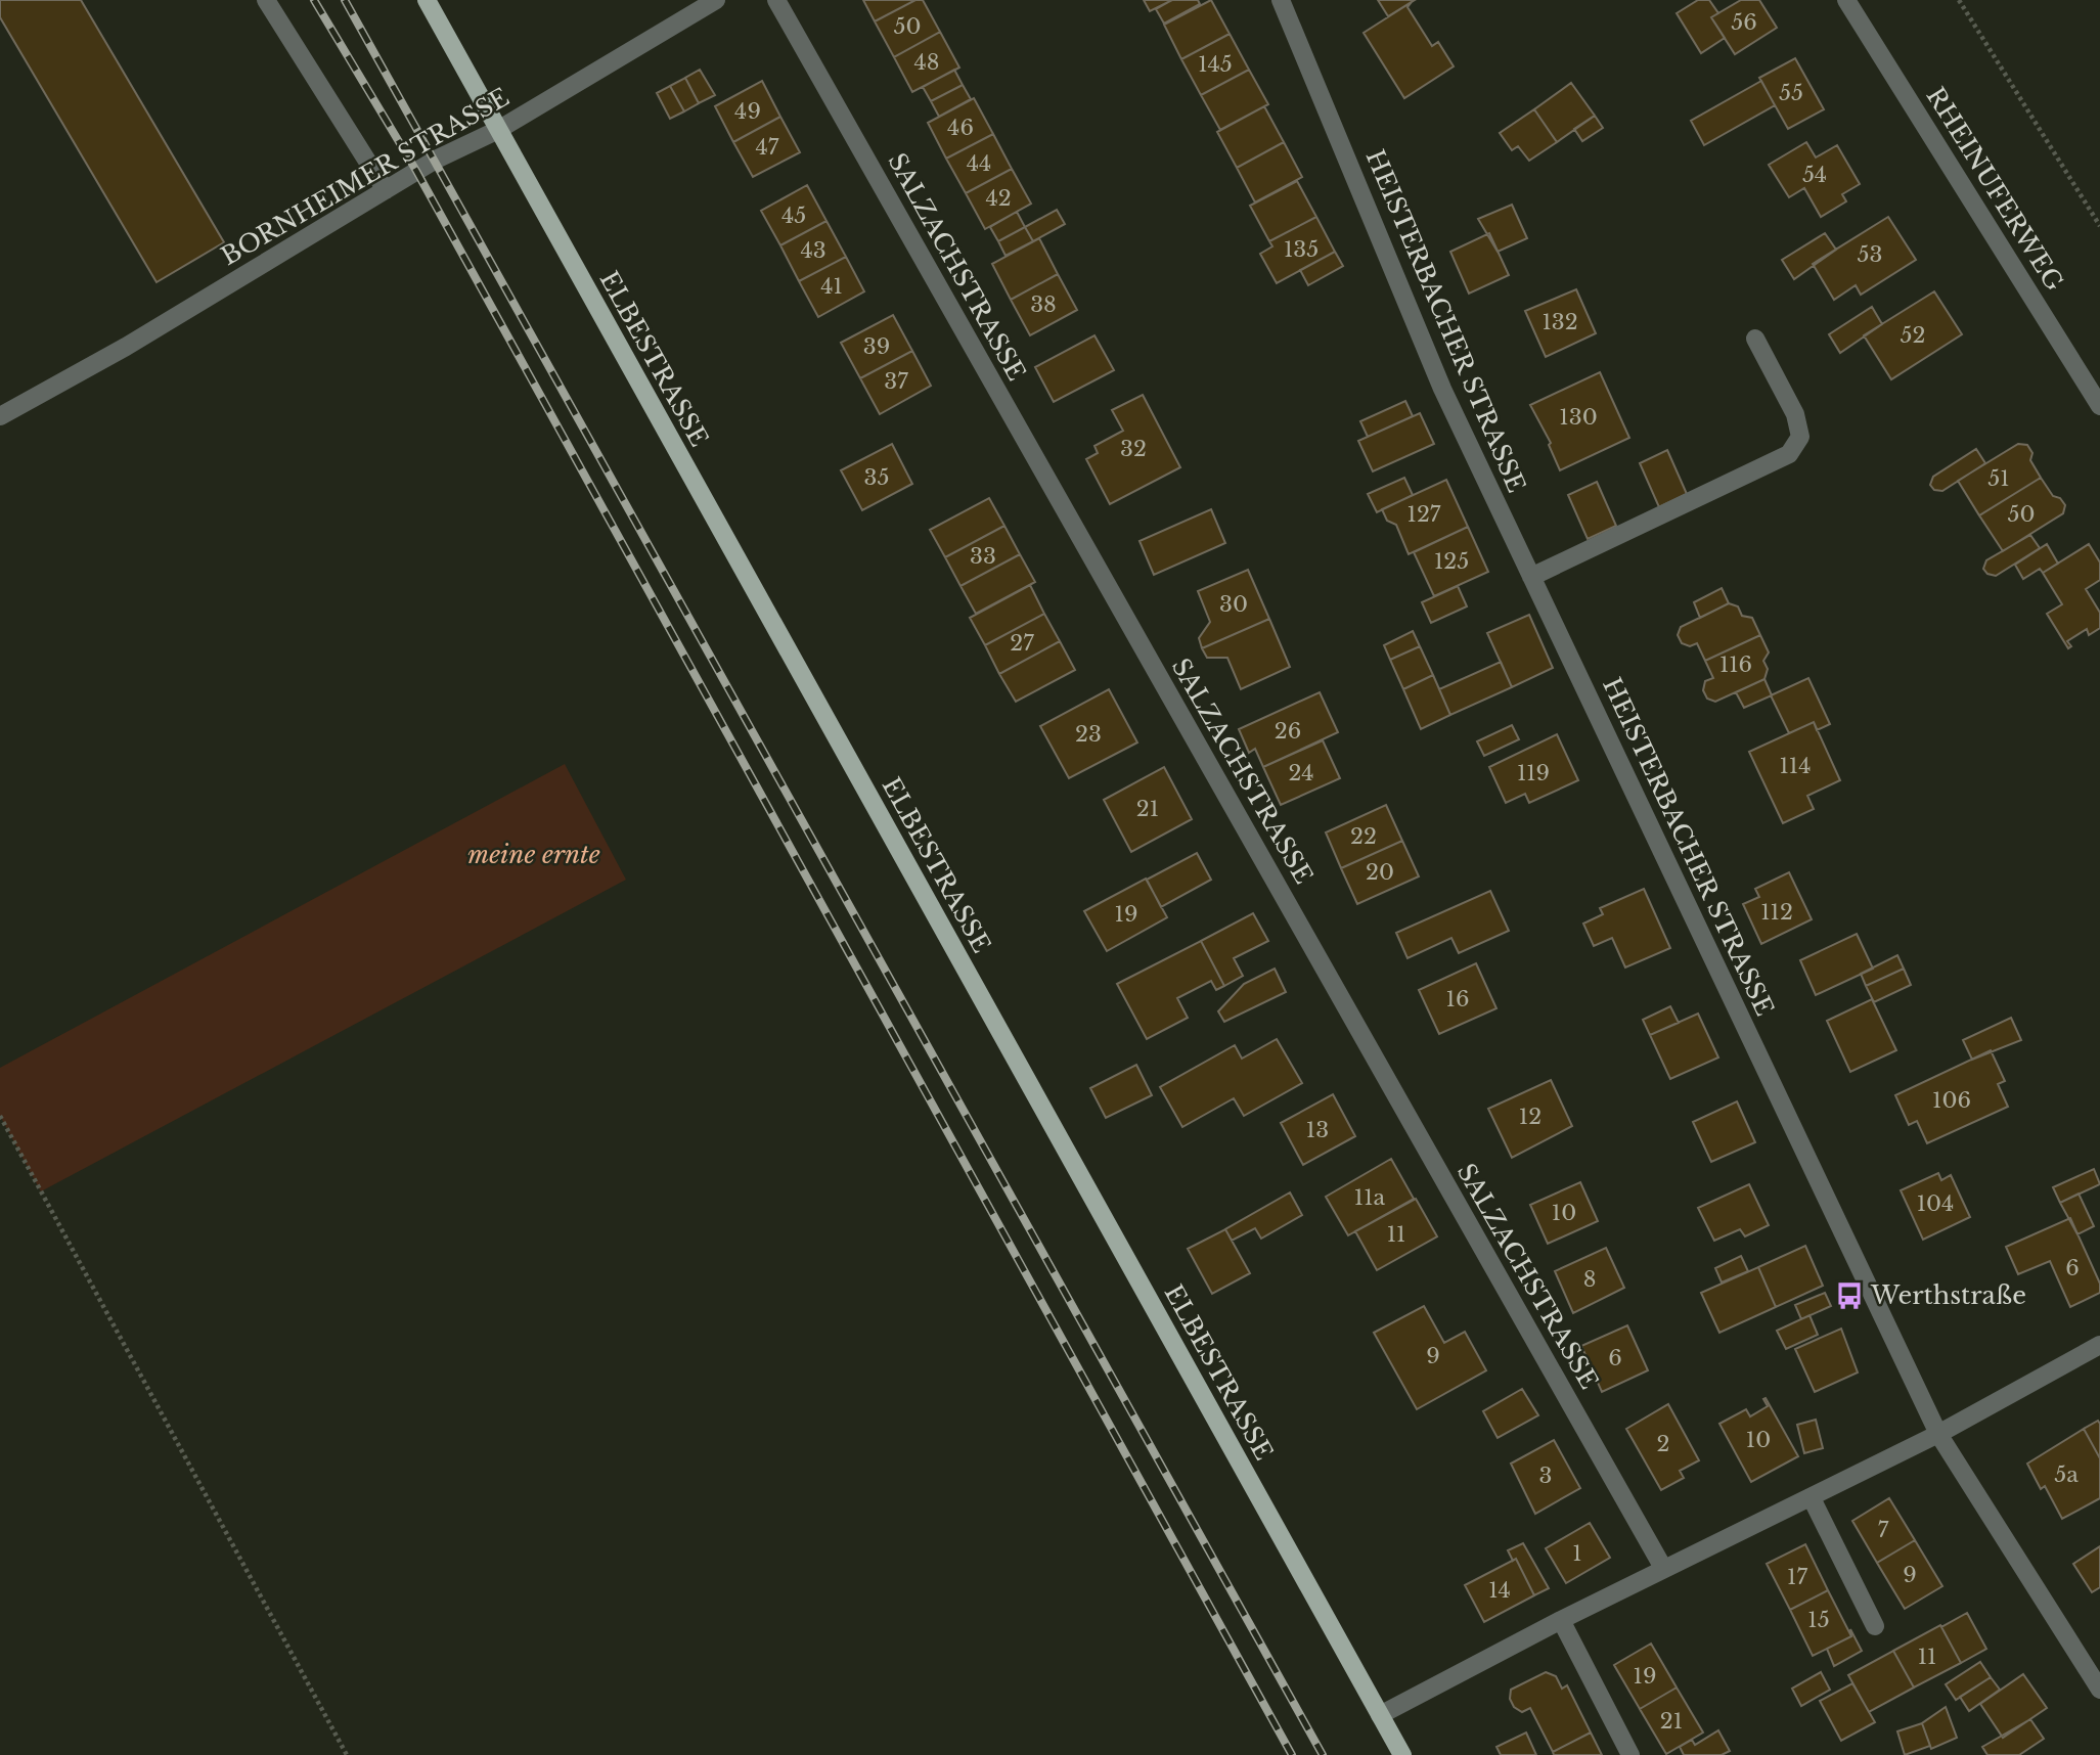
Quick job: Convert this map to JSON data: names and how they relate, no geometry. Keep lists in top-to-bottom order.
{
  "streets": {
    "main road": ["ELBESTRASSE"],
    "street": [
      "BORNHEIMER STRASSE",
      "RHEINUFERWEG",
      "SALZACHSTRASSE",
      "HEISTERBACHER STRASSE"
    ]
  },
  "crossings": [
    ["BORNHEIMER STRASSE", "ELBESTRASSE"]
  ],
  "parks": ["meine ernte"],
  "places": {
    "bus stop": ["Werthstraße"]
  },
  "house_numbers": [
    "56",
    "50",
    "48",
    "145",
    "55",
    "49",
    "46",
    "47",
    "44",
    "54",
    "42",
    "45",
    "135",
    "43",
    "53",
    "41",
    "38",
    "132",
    "52",
    "39",
    "37",
    "130",
    "32",
    "35",
    "51",
    "127",
    "50",
    "33",
    "125",
    "30",
    "27",
    "116",
    "26",
    "23",
    "114",
    "24",
    "119",
    "21",
    "22",
    "20",
    "112",
    "19",
    "16",
    "106",
    "12",
    "13",
    "11a",
    "104",
    "10",
    "11",
    "6",
    "8",
    "9",
    "6",
    "10",
    "2",
    "5a",
    "3",
    "7",
    "1",
    "9",
    "17",
    "14",
    "15",
    "11",
    "19",
    "21"
  ]
}
